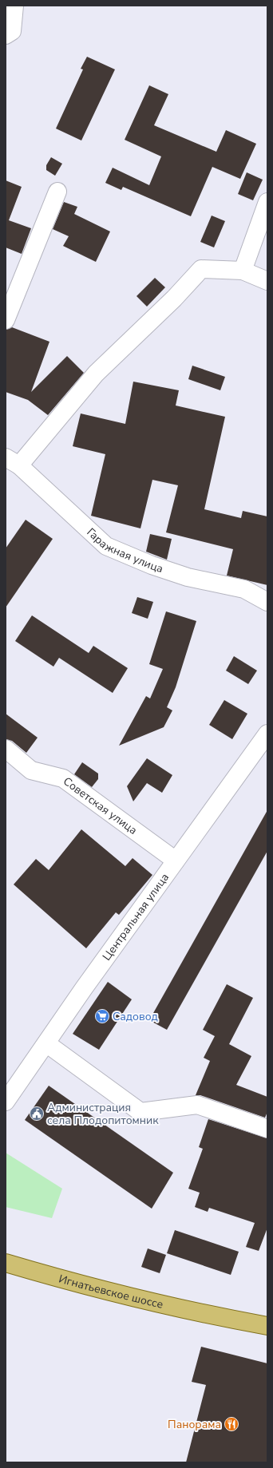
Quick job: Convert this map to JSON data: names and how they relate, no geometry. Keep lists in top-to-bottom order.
{
  "streets": {
    "main road": ["Игнатьевское шоссе"],
    "street": ["Гаражная улица", "Советская улица", "Центральная улица"]
  },
  "crossings": [
    ["Советская улица", "Центральная улица"]
  ],
  "places": {
    "supermarket": ["Садовод"],
    "public building": ["Администрация села Плодопитомник"],
    "restaurant": ["Панорама"]
  }
}
